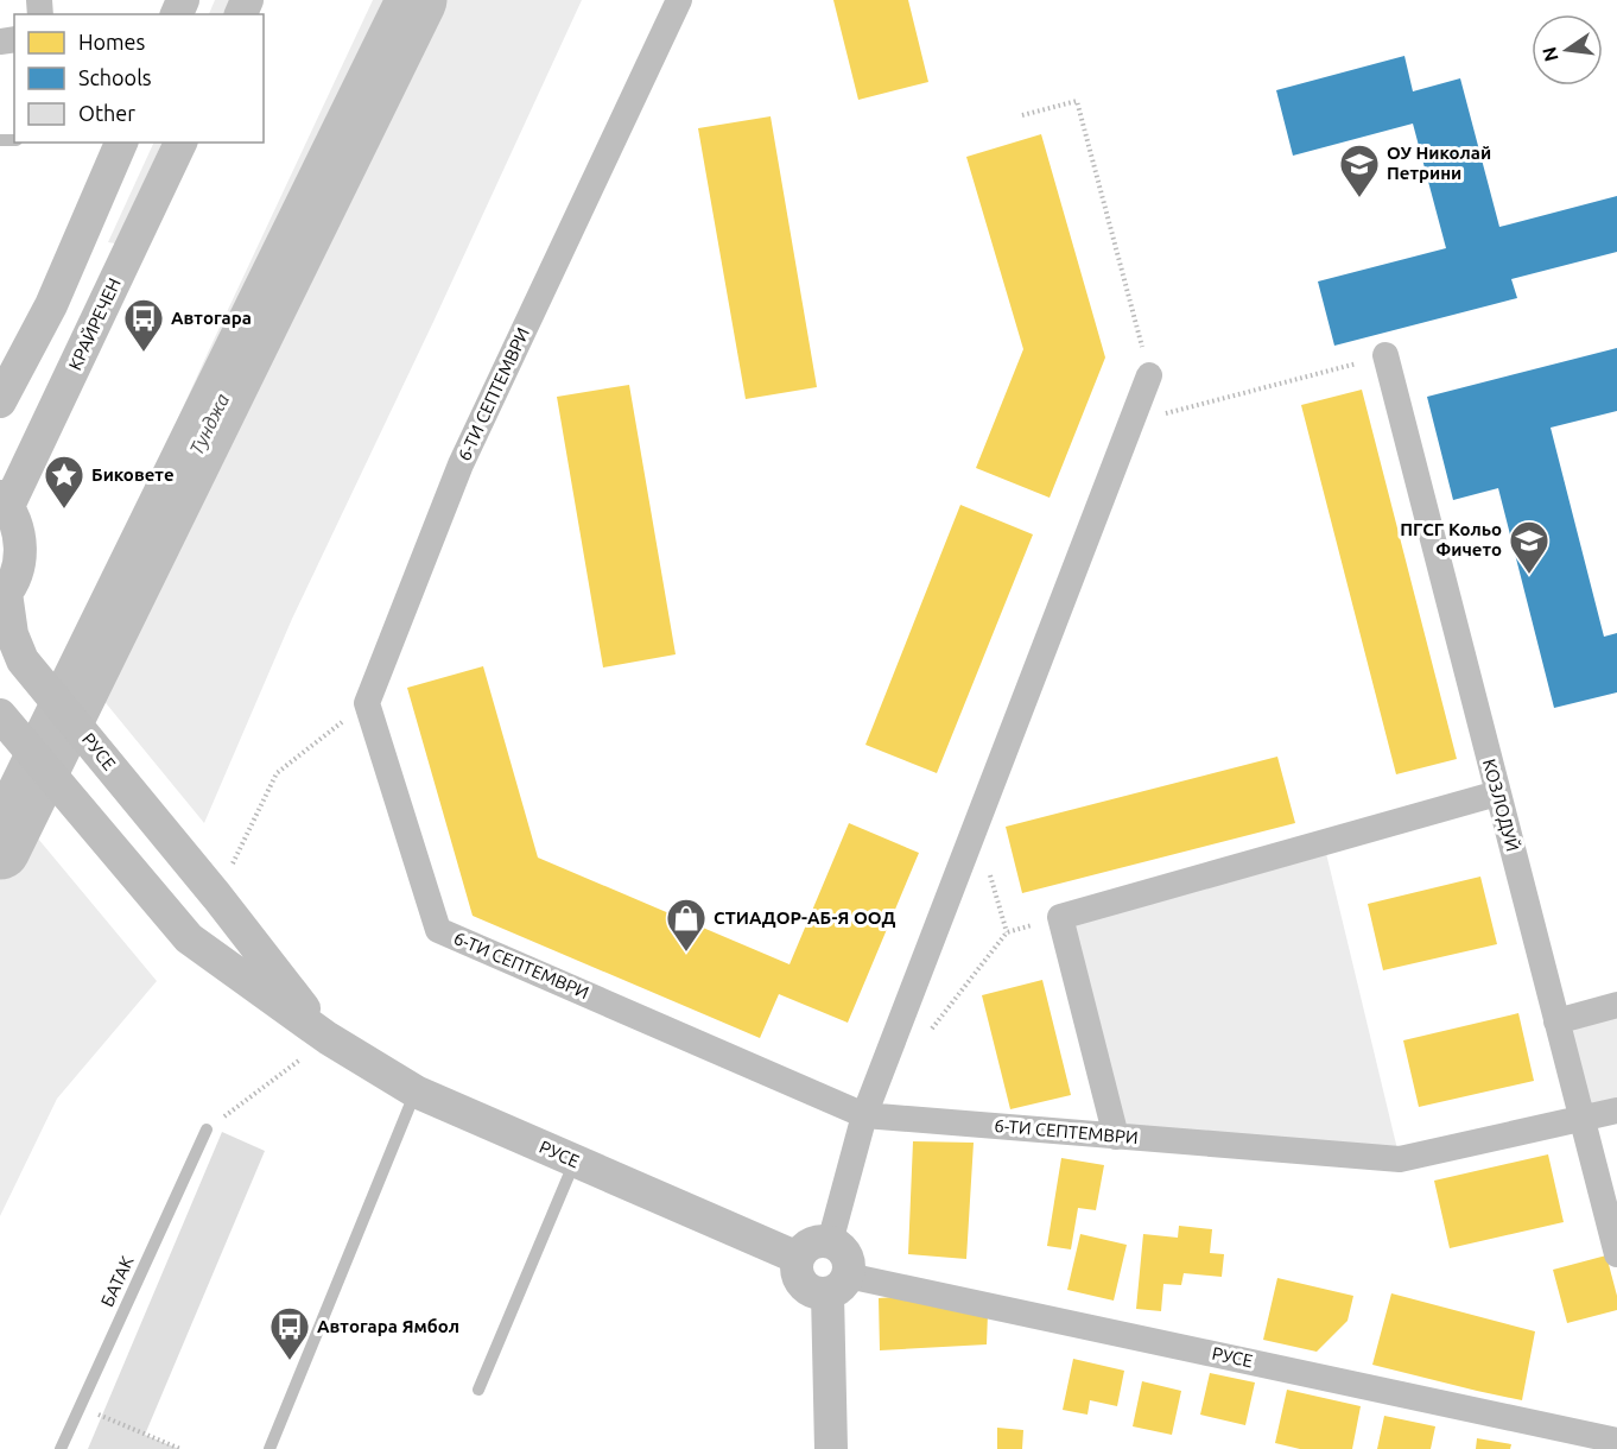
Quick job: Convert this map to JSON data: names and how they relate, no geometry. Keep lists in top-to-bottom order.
{
  "streets": {
    "street": [
      "КРАЙРЕЧЕН",
      "6-ТИ СЕПТЕМВРИ",
      "РУСЕ",
      "КОЗЛОДУЙ"
    ],
    "lane": ["БАТАК"]
  },
  "crossings": [
    ["6-ТИ СЕПТЕМВРИ", "КОЗЛОДУЙ"]
  ],
  "water": ["Тунджа"],
  "places": {
    "school or university": ["ОУ Николай Петрини", "ПГСГ Кольо Фичето"],
    "bus stop": ["Автогара", "Автогара Ямбол"],
    "place": ["Биковете"],
    "shop": ["СТИАДОР-АБ-Я ООД"]
  },
  "legend": ["Homes", "Schools", "Other"],
  "north": "left"
}
